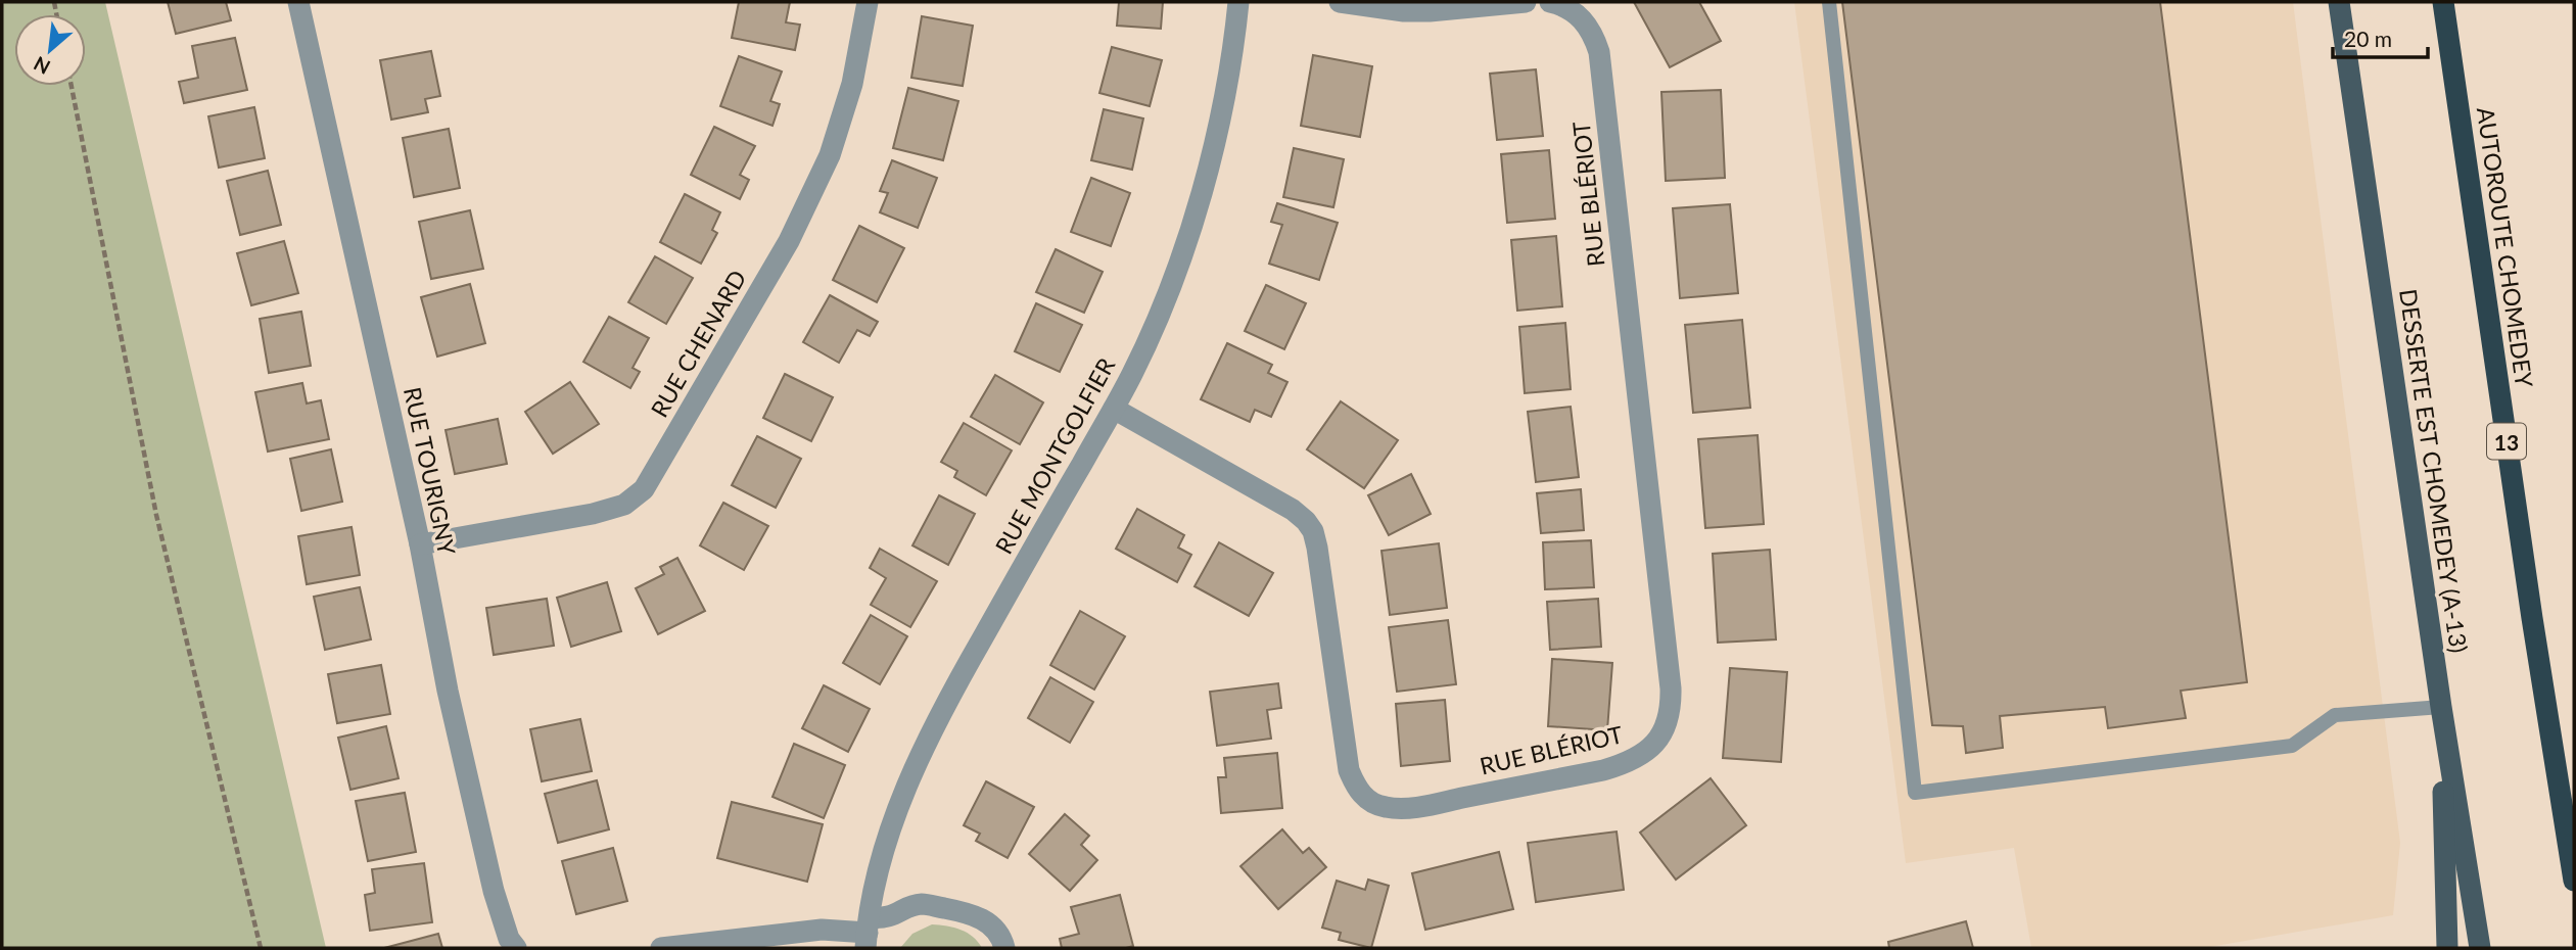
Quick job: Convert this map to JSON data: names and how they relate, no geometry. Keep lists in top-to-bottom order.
{
  "streets": {
    "highway": ["AUTOROUTE CHOMEDEY", "13"],
    "main road": ["DESSERTE EST CHOMEDEY (A-13)"],
    "street": [
      "RUE BLÉRIOT",
      "RUE CHENARD",
      "RUE MONTGOLFIER",
      "RUE TOURIGNY"
    ]
  },
  "crossings": [
    ["RUE BLÉRIOT", "RUE MONTGOLFIER"],
    ["RUE CHENARD", "RUE TOURIGNY"]
  ],
  "scale_bar": "20 m",
  "north": "bottom left"
}
